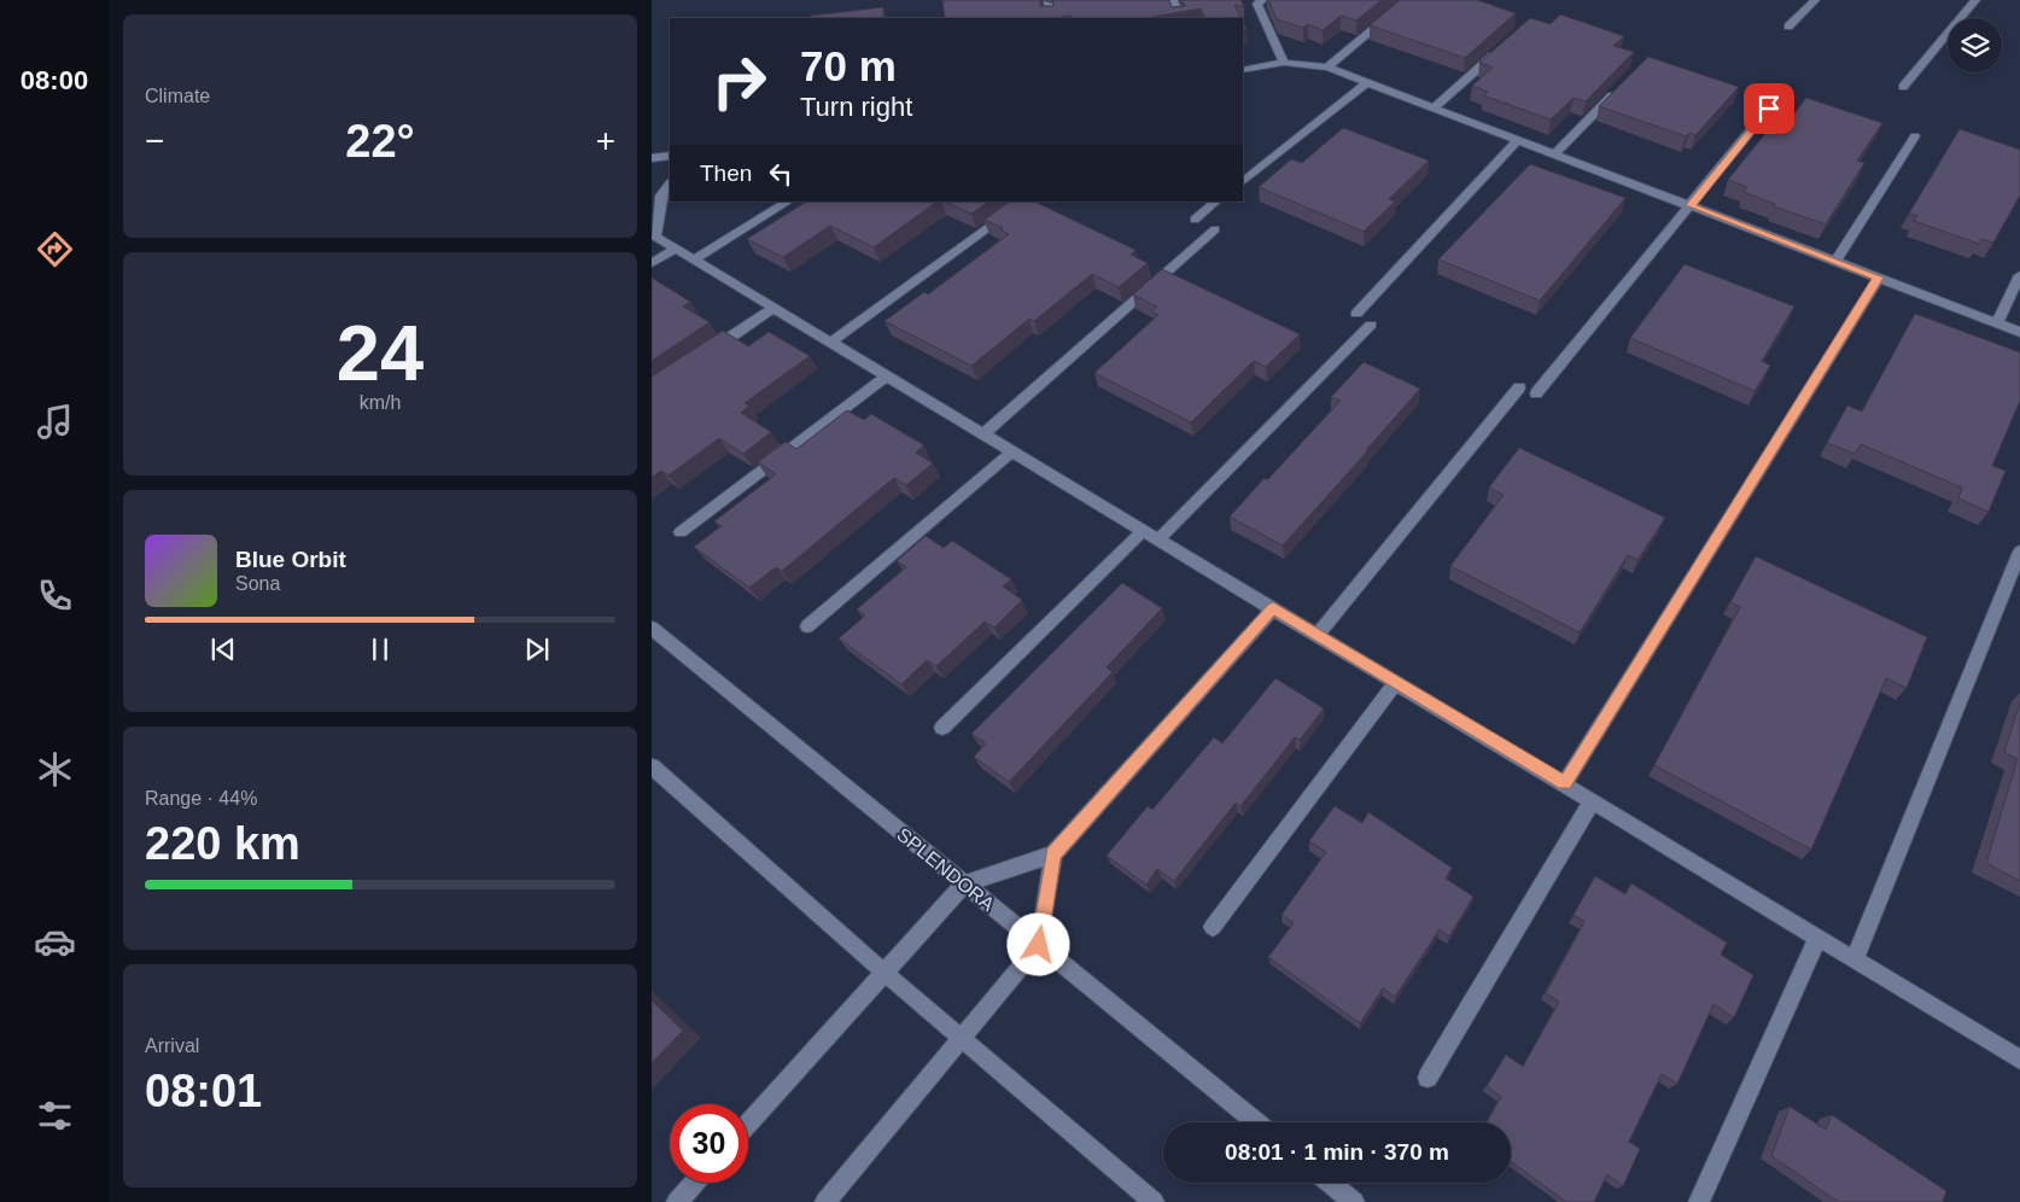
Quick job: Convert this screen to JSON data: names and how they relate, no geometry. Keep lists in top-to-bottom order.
{
  "streets": {
    "street": ["SPLENDORA"]
  },
  "page": {
    "tabs": "08:00",
    "tile": [
      "Climate",
      ["24", "km/h"],
      ["Range · 44%", "220 km"],
      ["Arrival", "08:01"]
    ],
    "turn": ["70 m", "Turn right"],
    "heat": ["−", "22°", "+"],
    "then": "Then",
    "song": ["Blue Orbit", "Sona"],
    "limit": "30",
    "trip": "08:01 · 1 min · 370 m"
  }
}
